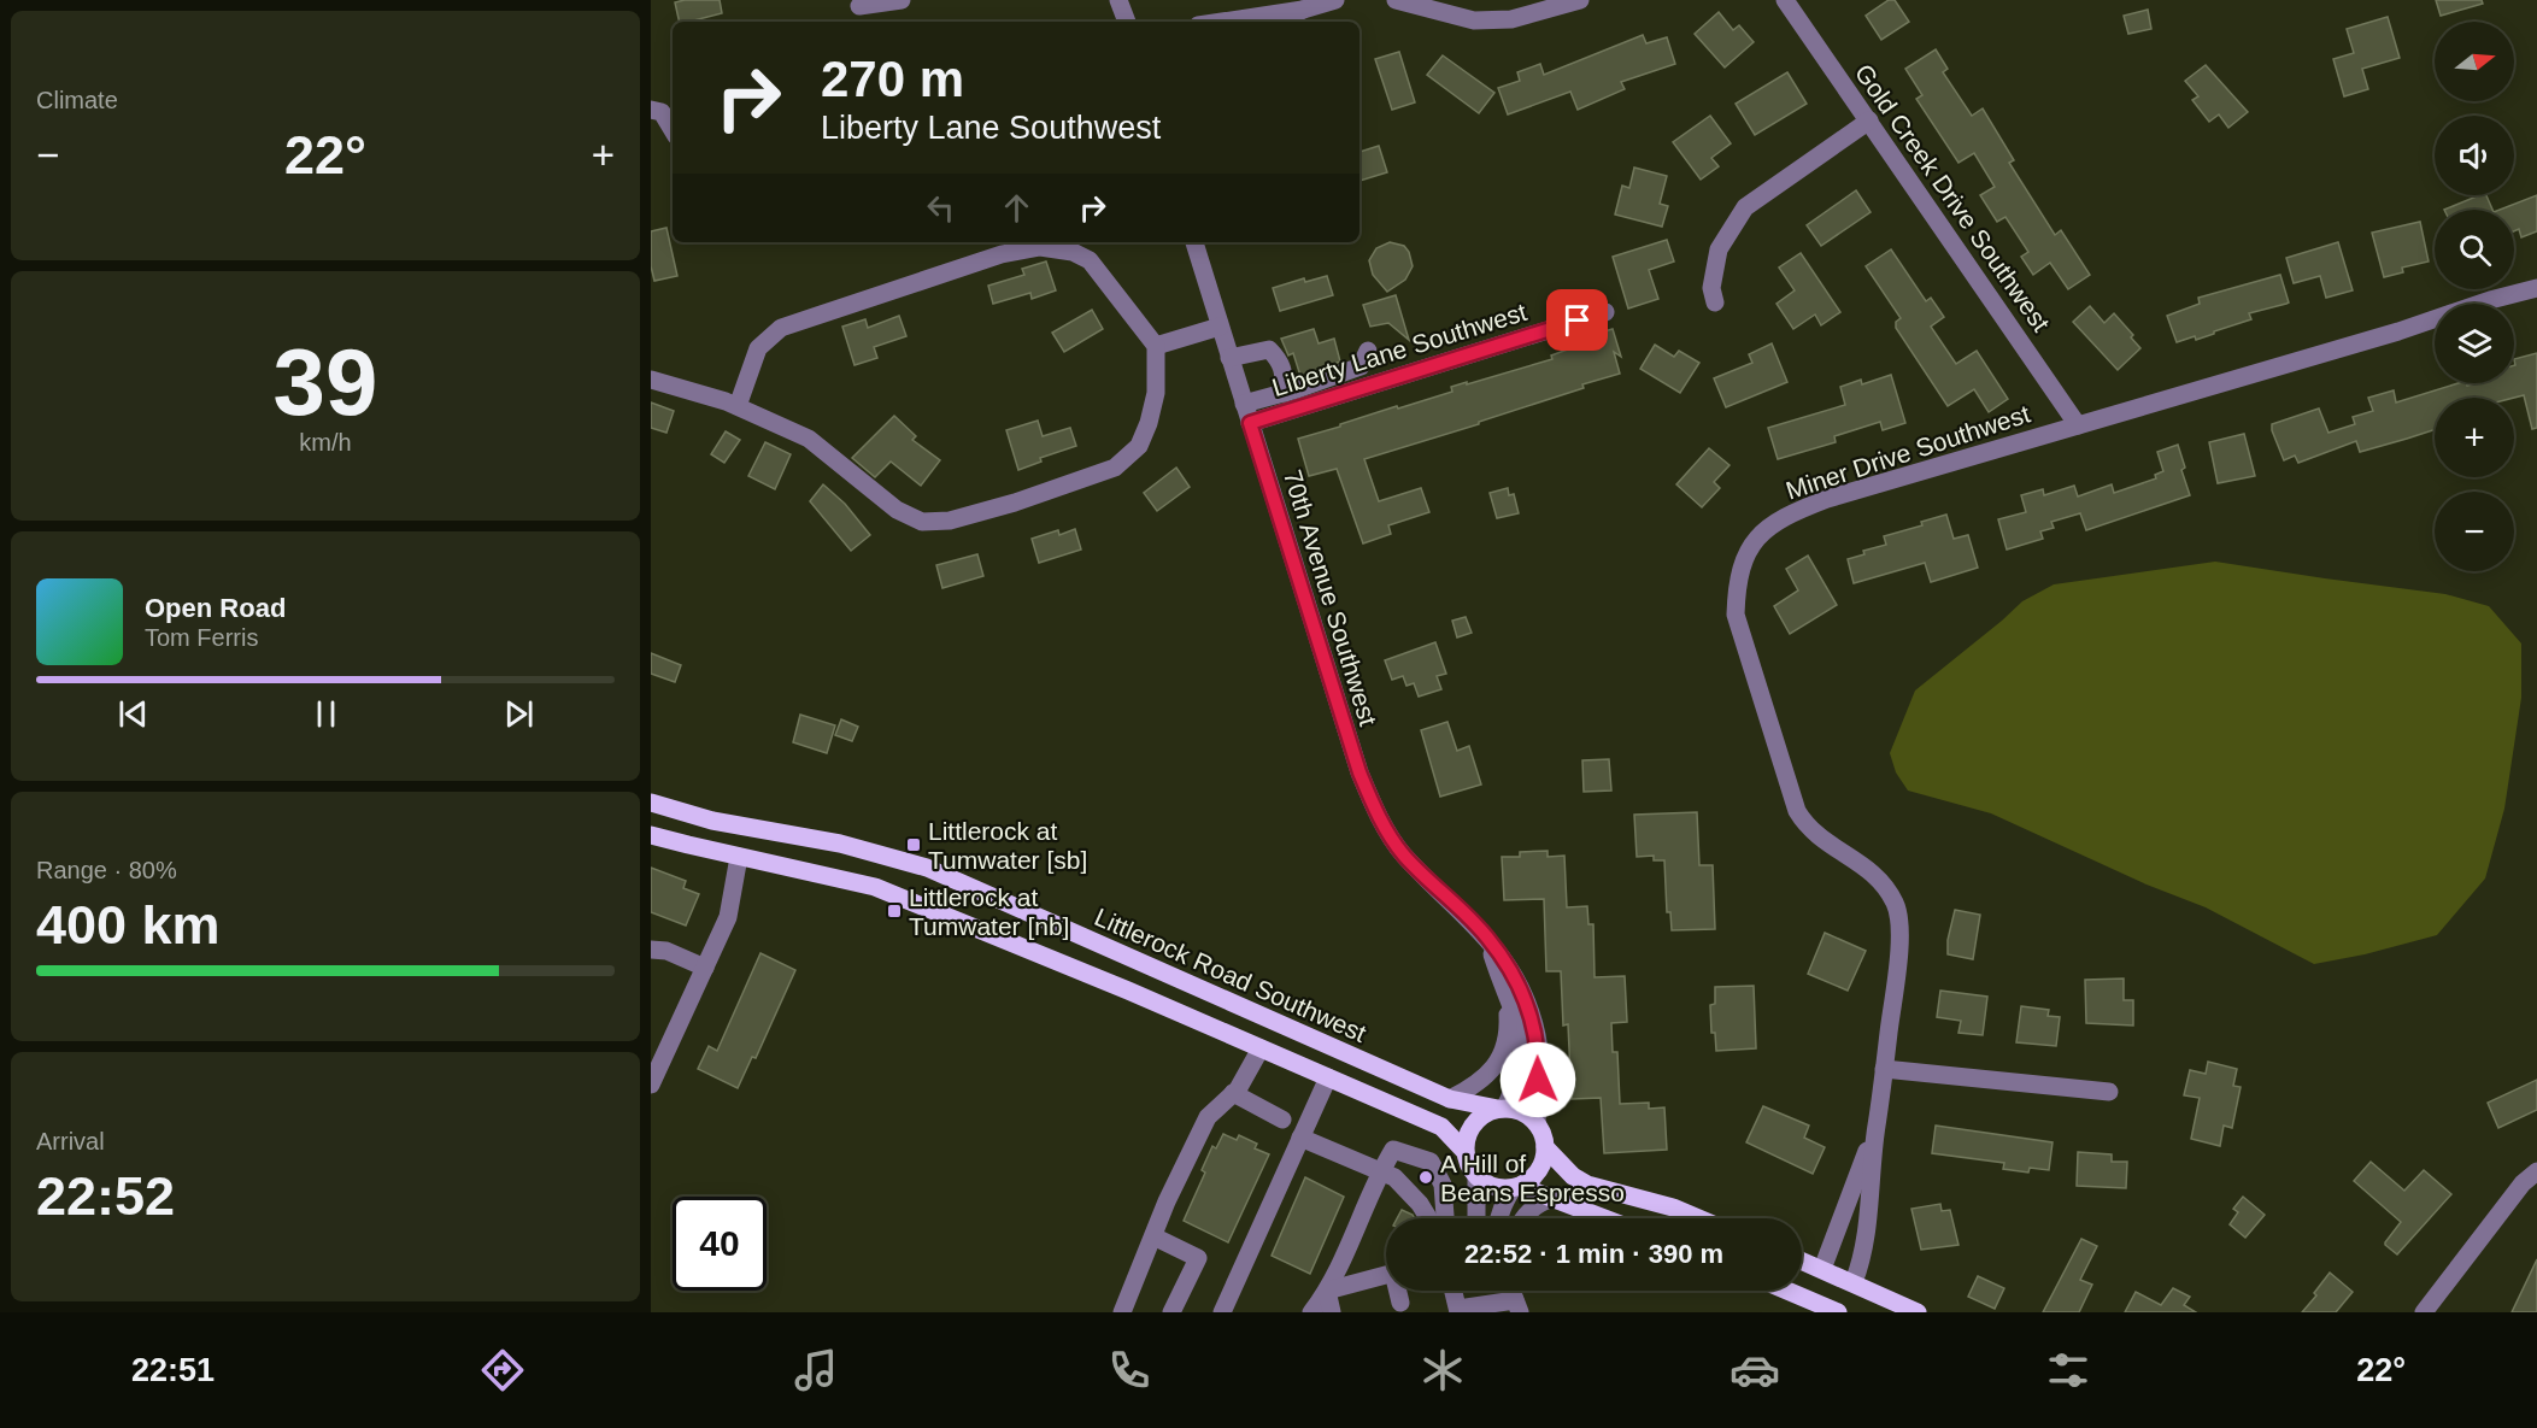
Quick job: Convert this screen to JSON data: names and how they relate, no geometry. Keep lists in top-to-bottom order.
{
  "streets": {
    "main road": ["Littlerock Road Southwest"],
    "street": [
      "Gold Creek Drive Southwest",
      "Liberty Lane Southwest",
      "Miner Drive Southwest",
      "70th Avenue Southwest"
    ]
  },
  "crossings": [
    ["Gold Creek Drive Southwest", "Miner Drive Southwest"],
    ["Liberty Lane Southwest", "70th Avenue Southwest"],
    ["70th Avenue Southwest", "Littlerock Road Southwest"]
  ],
  "places": {
    "transit": ["Littlerock at Tumwater [sb]", "Littlerock at Tumwater [nb]"],
    "other": ["A Hill of Beans Espresso"]
  },
  "north": "right",
  "page": {
    "tile": [
      "Climate",
      ["39", "km/h"],
      ["Range · 80%", "400 km"],
      ["Arrival", "22:52"]
    ],
    "map_buttons": ["+", "−"],
    "turn": ["270 m", "Liberty Lane Southwest"],
    "heat": ["−", "22°", "+"],
    "song": ["Open Road", "Tom Ferris"],
    "limit": "40",
    "trip": "22:52 · 1 min · 390 m",
    "tabs": ["22:51", "22°"]
  }
}
